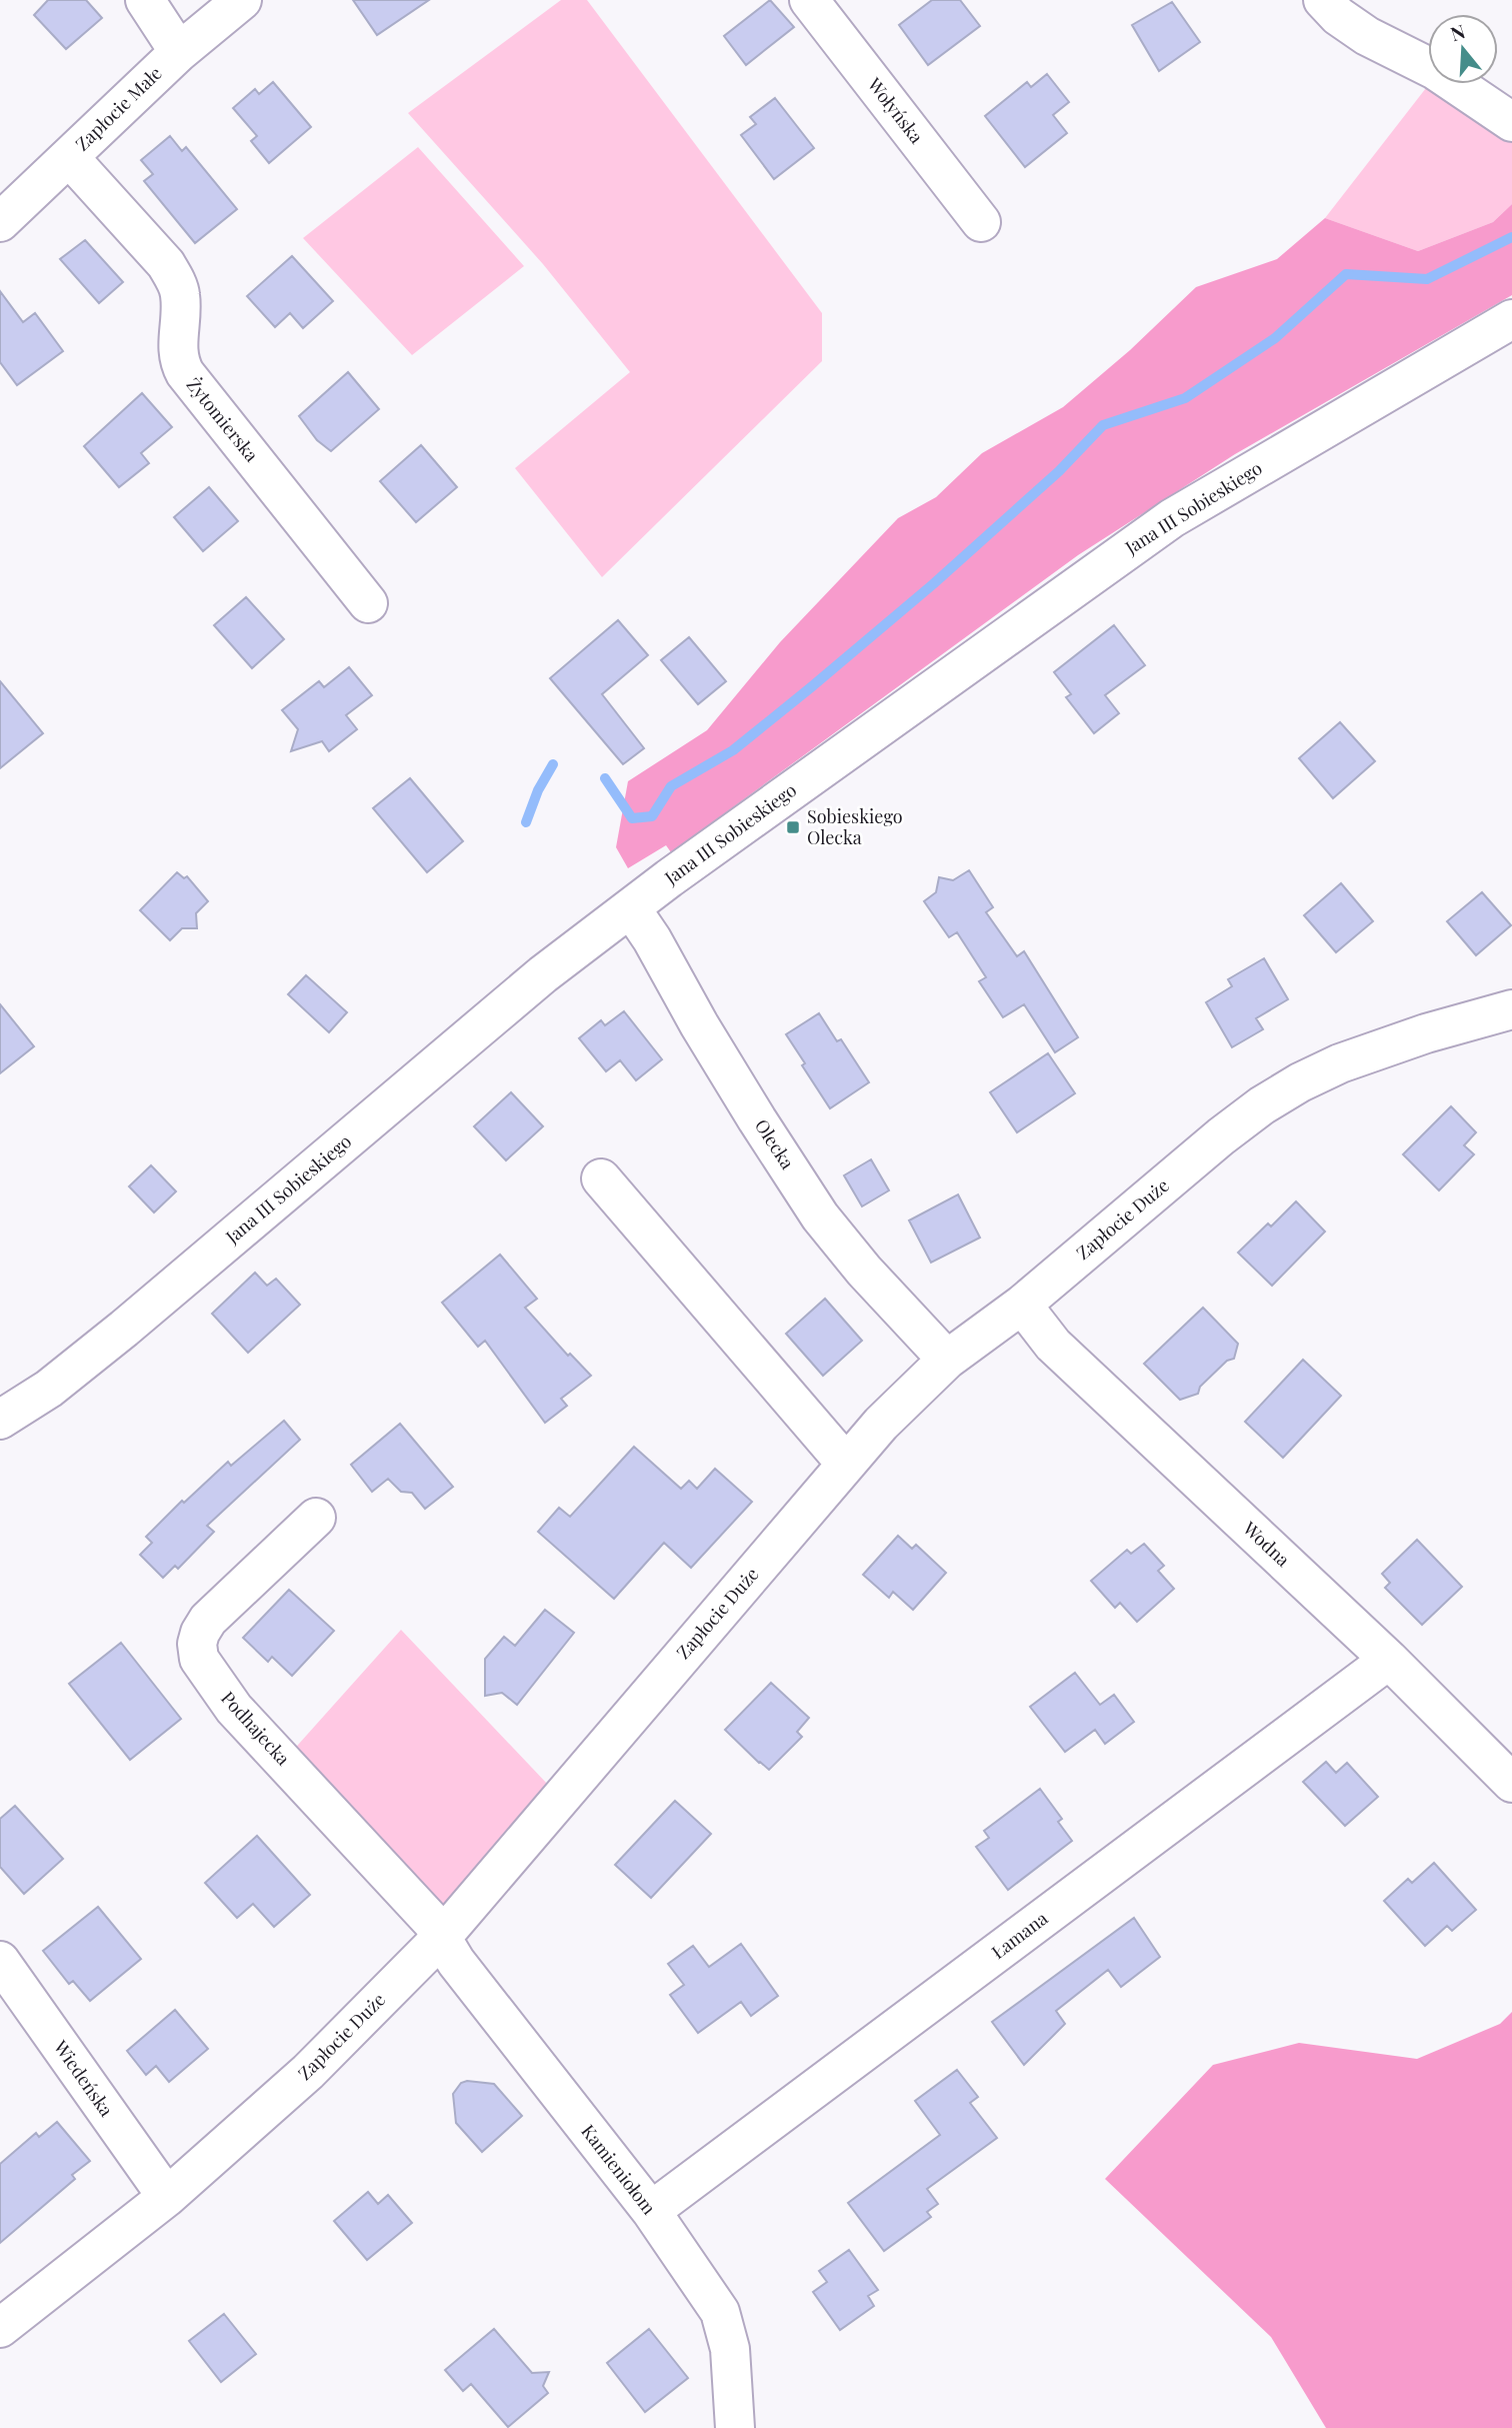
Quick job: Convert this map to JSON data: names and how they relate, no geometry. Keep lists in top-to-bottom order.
{
  "streets": {
    "street": [
      "Zapłocie Małe",
      "Wołyńska",
      "Żytomierska",
      "Jana III Sobieskiego",
      "Olecka",
      "Zapłocie Duże",
      "Wodna",
      "Podhajecka",
      "Łamana",
      "Wiedeńska",
      "Kamieniołom"
    ]
  },
  "crossings": [
    ["Zapłocie Małe", "Żytomierska"],
    ["Jana III Sobieskiego", "Olecka"],
    ["Olecka", "Zapłocie Duże"],
    ["Zapłocie Duże", "Wodna"],
    ["Zapłocie Duże", "Podhajecka"],
    ["Zapłocie Duże", "Wiedeńska"],
    ["Zapłocie Duże", "Kamieniołom"],
    ["Wodna", "Łamana"],
    ["Podhajecka", "Kamieniołom"],
    ["Łamana", "Kamieniołom"]
  ],
  "places": {
    "transit": ["Sobieskiego Olecka"]
  },
  "north": "top"
}
